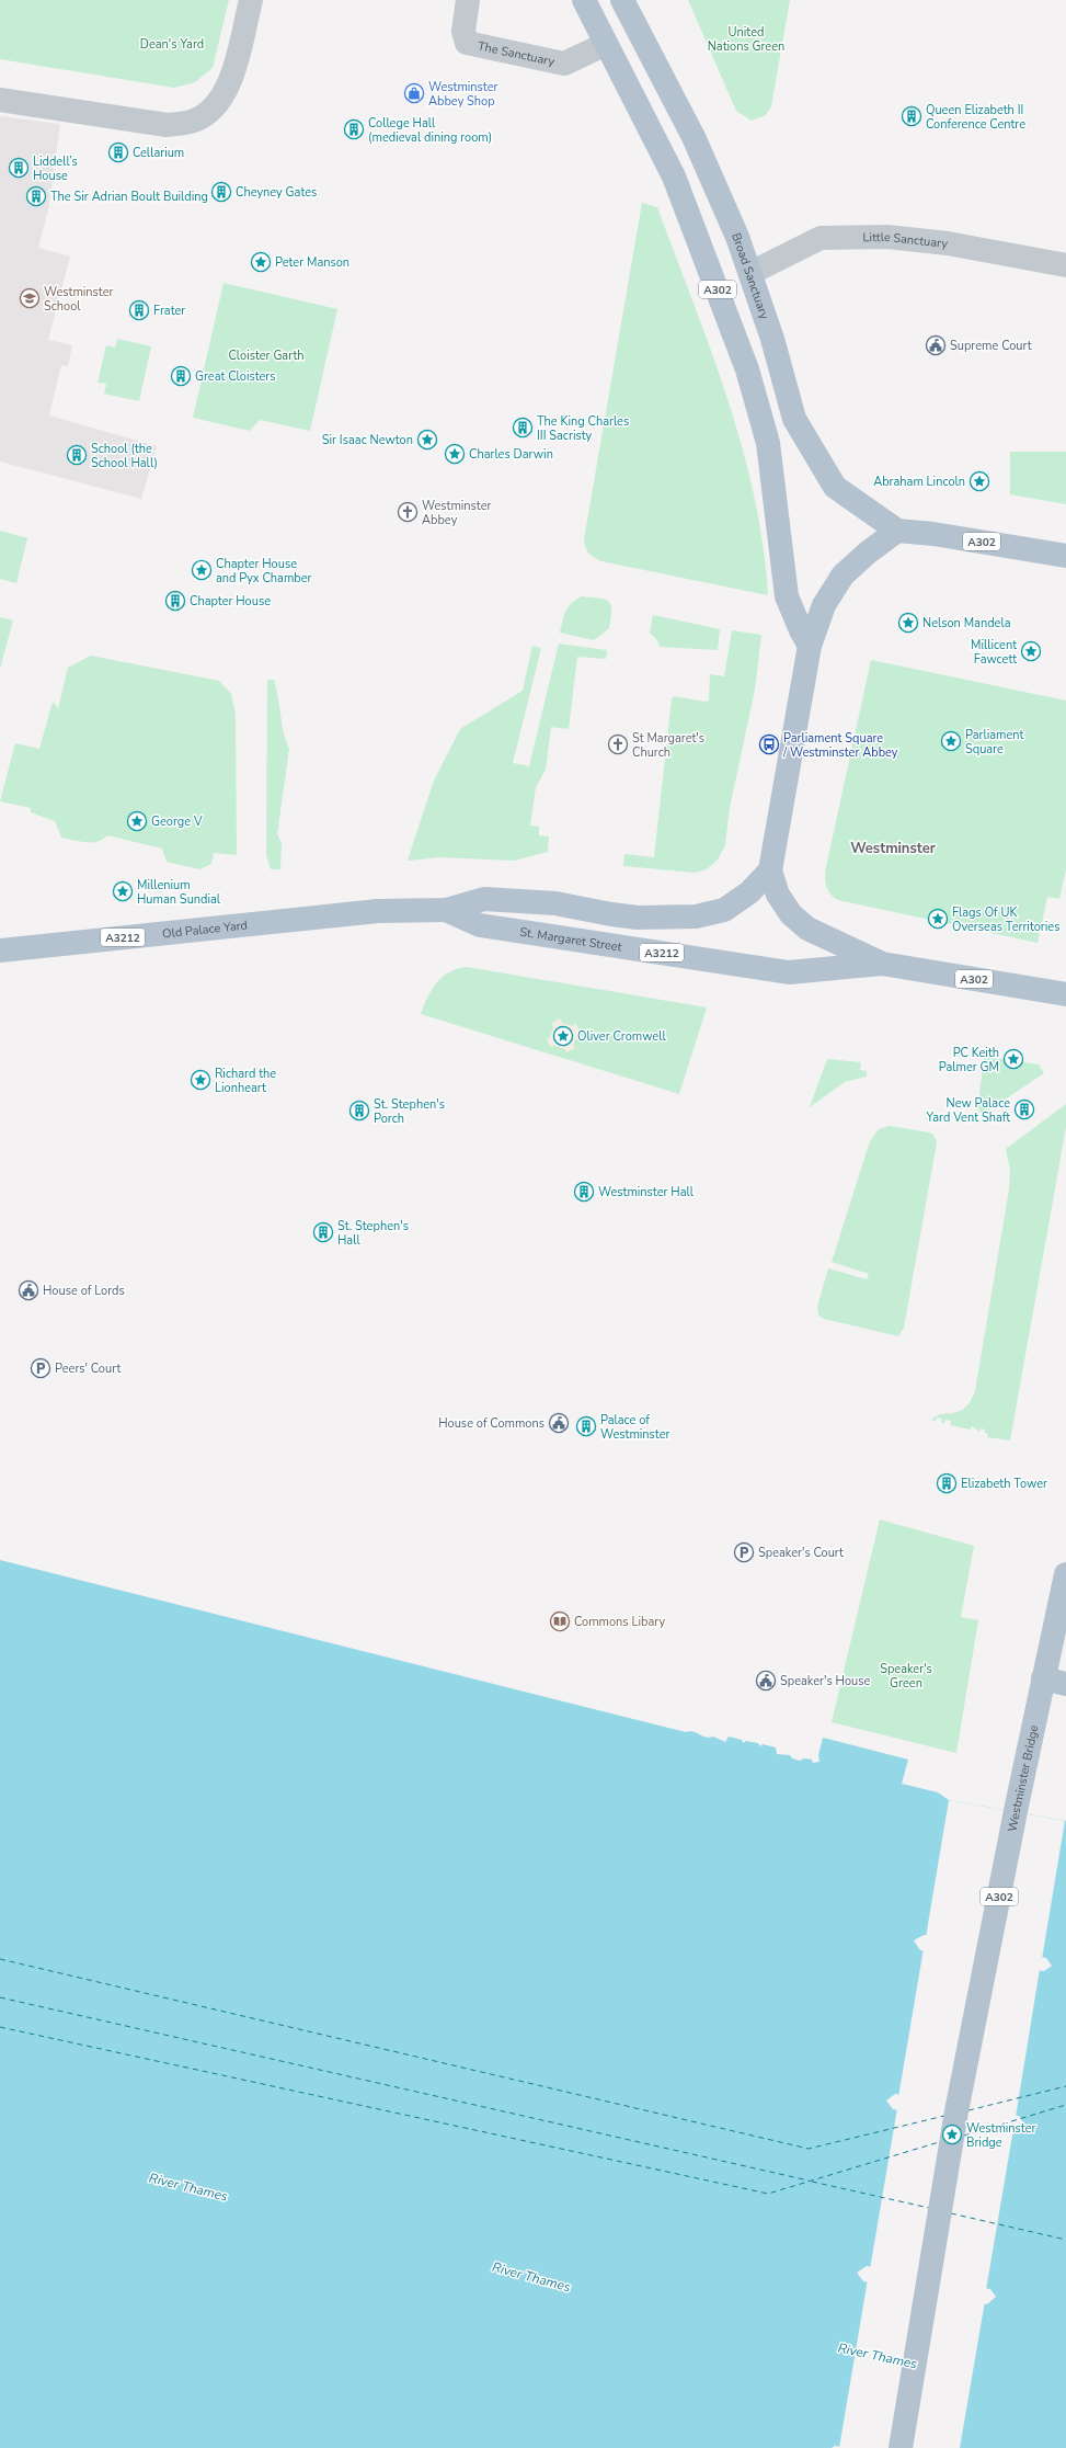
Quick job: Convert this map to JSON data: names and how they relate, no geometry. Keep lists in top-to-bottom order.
{
  "streets": {
    "main road": [
      "Broad Sanctuary",
      "A302",
      "Old Palace Yard",
      "A3212",
      "St. Margaret Street",
      "Westminster Bridge"
    ],
    "street": ["The Sanctuary", "Little Sanctuary"]
  },
  "crossings": [
    ["The Sanctuary", "A302"],
    ["Little Sanctuary", "Broad Sanctuary"],
    ["Broad Sanctuary", "A302"],
    ["A302", "St. Margaret Street"],
    ["A302", "Westminster Bridge"],
    ["Old Palace Yard", "St. Margaret Street"]
  ],
  "districts": ["Westminster"],
  "water": ["River Thames"],
  "parks": [
    "United Nations Green",
    "Dean's Yard",
    "Cloister Garth",
    "Speaker's Green"
  ],
  "places": {
    "shop": ["Westminster Abbey Shop"],
    "building": [
      "Queen Elizabeth II Conference Centre",
      "College Hall (medieval dining room)",
      "Cellarium",
      "Liddell’s House",
      "Cheyney Gates",
      "The Sir Adrian Boult Building",
      "Frater",
      "Great Cloisters",
      "The King Charles III Sacristy",
      "School (the School Hall)",
      "Chapter House",
      "New Palace Yard Vent Shaft",
      "St. Stephen's Porch",
      "Westminster Hall",
      "St. Stephen's Hall",
      "Palace of Westminster",
      "Elizabeth Tower"
    ],
    "place": [
      "Peter Manson",
      "Sir Isaac Newton",
      "Charles Darwin",
      "Abraham Lincoln",
      "Chapter House and Pyx Chamber",
      "Nelson Mandela",
      "Millicent Fawcett",
      "Parliament Square",
      "George V",
      "Millenium Human Sundial",
      "Flags Of UK Overseas Territories",
      "Oliver Cromwell",
      "PC Keith Palmer GM",
      "Richard the Lionheart",
      "Westminster Bridge"
    ],
    "school or university": ["Westminster School"],
    "public building": [
      "Supreme Court",
      "House of Lords",
      "House of Commons",
      "Speaker's House"
    ],
    "church": ["Westminster Abbey", "St Margaret's Church"],
    "bus stop": ["Parliament Square / Westminster Abbey"],
    "parking": ["Peers' Court", "Speaker's Court"],
    "library": ["Commons Libary"]
  }
}
